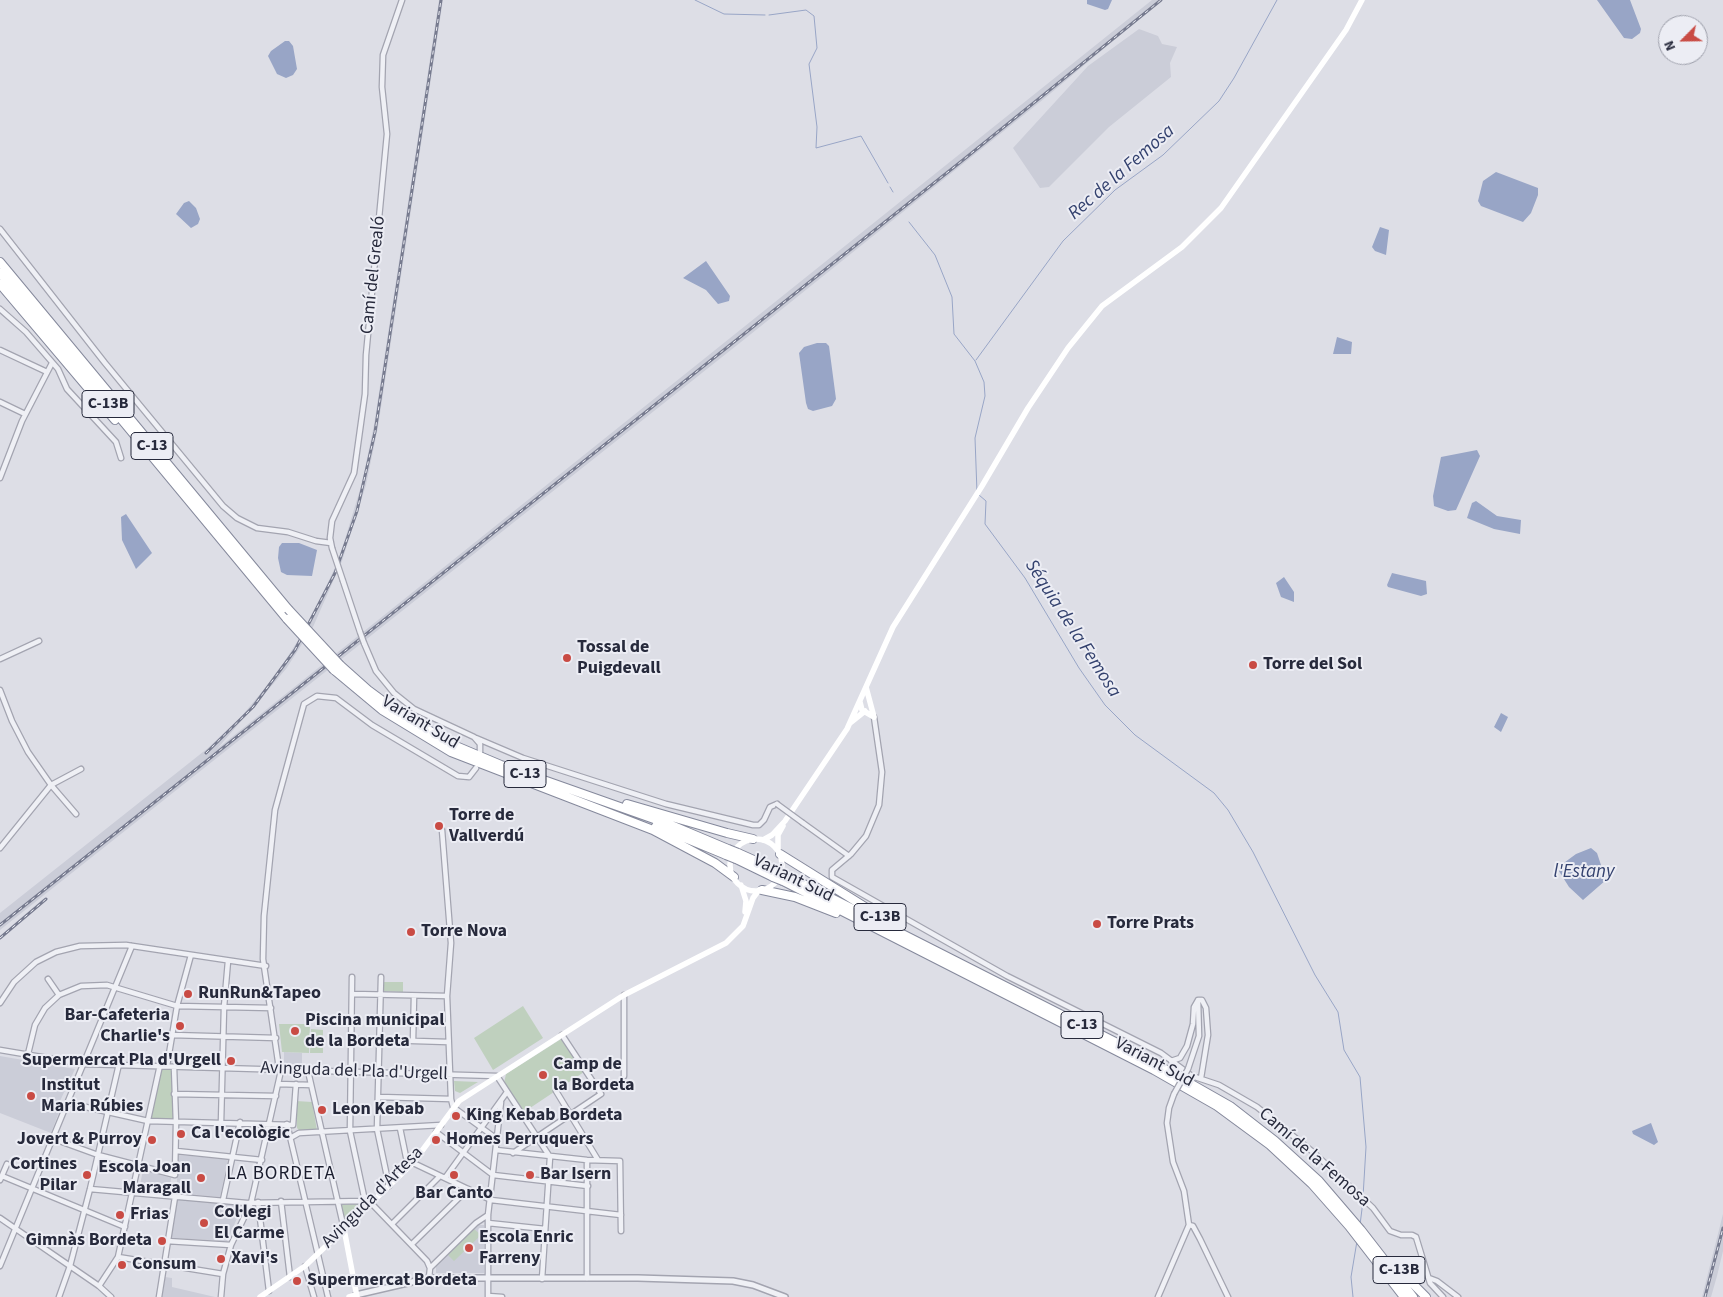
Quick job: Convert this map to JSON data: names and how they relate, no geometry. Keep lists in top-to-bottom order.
{
  "streets": {
    "highway": ["C-13B", "C-13", "Variant Sud"],
    "main road": ["Avinguda d'Artesa"],
    "street": ["Camí del Grealó", "Avinguda del Pla d'Urgell", "Camí de la Femosa"]
  },
  "crossings": [
    ["C-13B", "C-13"],
    ["C-13B", "Variant Sud"],
    ["C-13", "Variant Sud"],
    ["Avinguda del Pla d'Urgell", "Avinguda d'Artesa"]
  ],
  "districts": ["LA BORDETA"],
  "water": ["Rec de la Femosa", "Séquia de la Femosa", "l'Estany"],
  "places": [
    "Tossal de Puigdevall",
    "Torre del Sol",
    "Torre de Vallverdú",
    "Torre Prats",
    "Torre Nova",
    "RunRun&Tapeo",
    "Bar-Cafeteria Charlie's",
    "Piscina municipal de la Bordeta",
    "Supermercat Pla d'Urgell",
    "Camp de la Bordeta",
    "Institut Maria Rúbies",
    "Leon Kebab",
    "King Kebab Bordeta",
    "Ca l'ecològic",
    "Jovert & Purroy",
    "Homes Perruquers",
    "Cortines Pilar",
    "Bar Canto",
    "Bar Isern",
    "Escola Joan Maragall",
    "Frias",
    "Col·legi El Carme",
    "Gimnàs Bordeta",
    "Escola Enric Farreny",
    "Xavi's",
    "Consum",
    "Supermercat Bordeta"
  ],
  "north": "bottom left"
}
